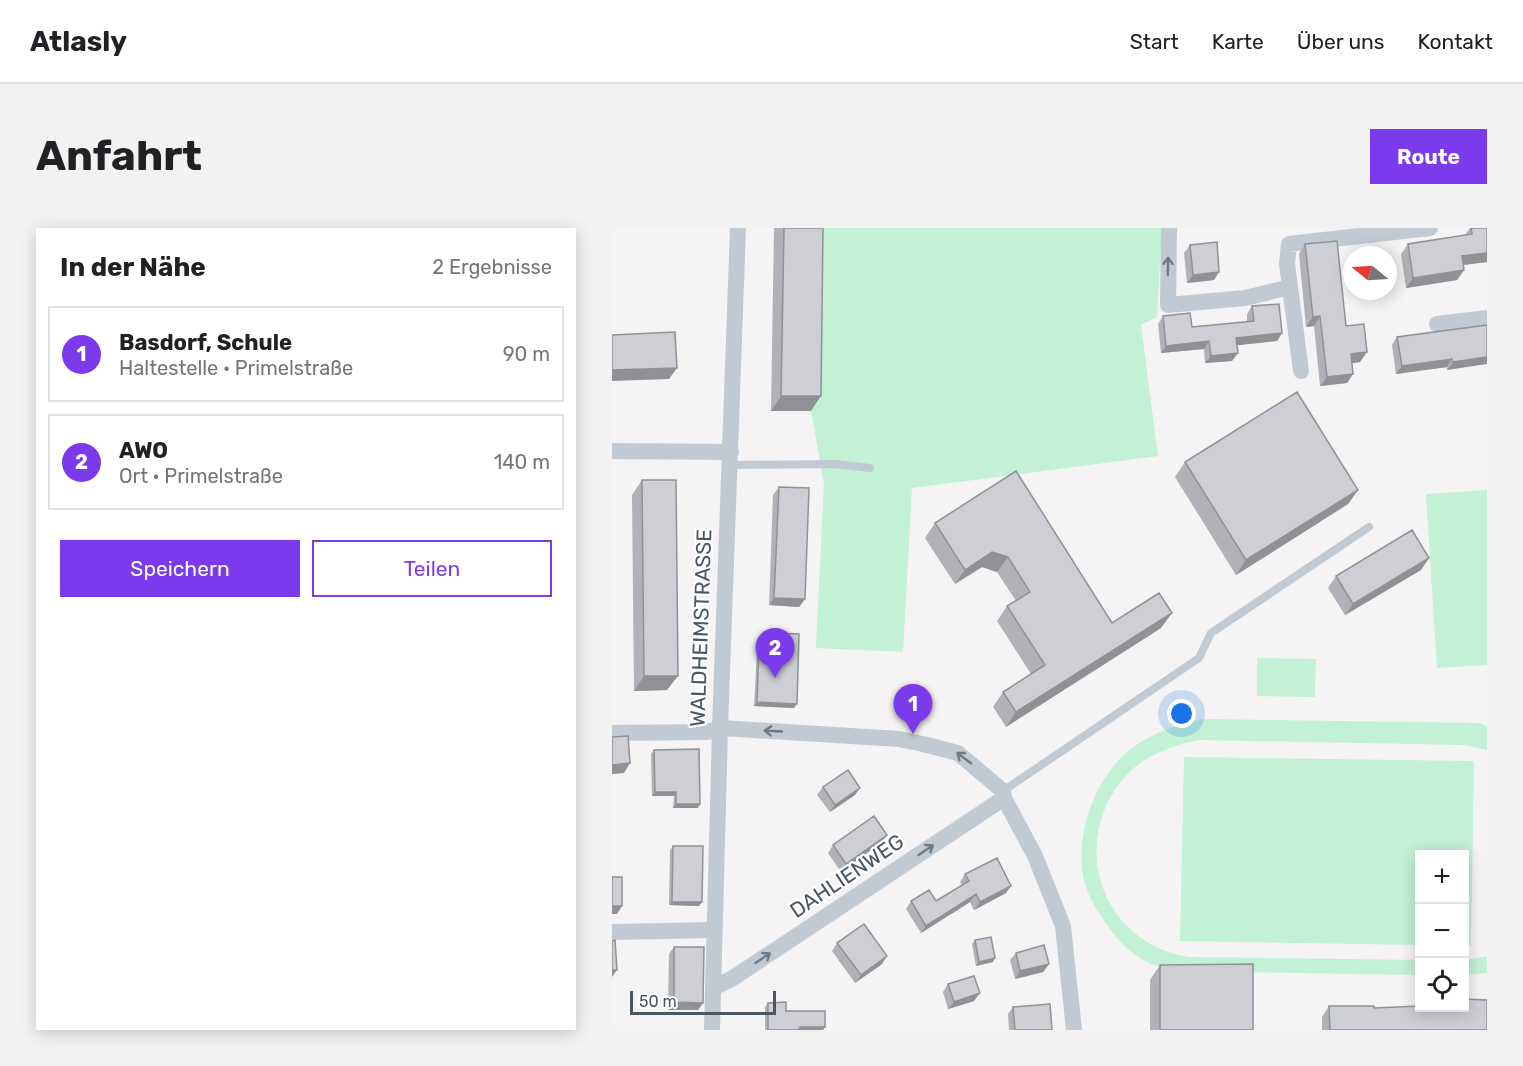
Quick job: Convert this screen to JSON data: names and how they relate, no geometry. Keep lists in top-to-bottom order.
{
  "streets": {
    "street": ["WALDHEIMSTRASSE", "DAHLIENWEG"]
  },
  "crossings": [
    ["WALDHEIMSTRASSE", "DAHLIENWEG"]
  ],
  "one_way": ["DAHLIENWEG"],
  "scale_bar": "50 m",
  "north": "left",
  "page": {
    "header": "Atlasly",
    "nav": [
      "Start",
      "Karte",
      "Über uns",
      "Kontakt"
    ],
    "buttons": [
      "Route",
      ["Speichern", "Teilen"]
    ],
    "title": "Anfahrt",
    "heading": ["In der Nähe", "2 Ergebnisse"],
    "list": [
      {
        "mark": "1",
        "name": "Basdorf, Schule",
        "note": "Haltestelle · Primelstraße",
        "value": "90 m"
      },
      {
        "mark": "2",
        "name": "AWO",
        "note": "Ort · Primelstraße",
        "value": "140 m"
      }
    ],
    "pins": ["2", "1"],
    "map_buttons": ["+", "−"],
    "scale": "50 m"
  }
}
